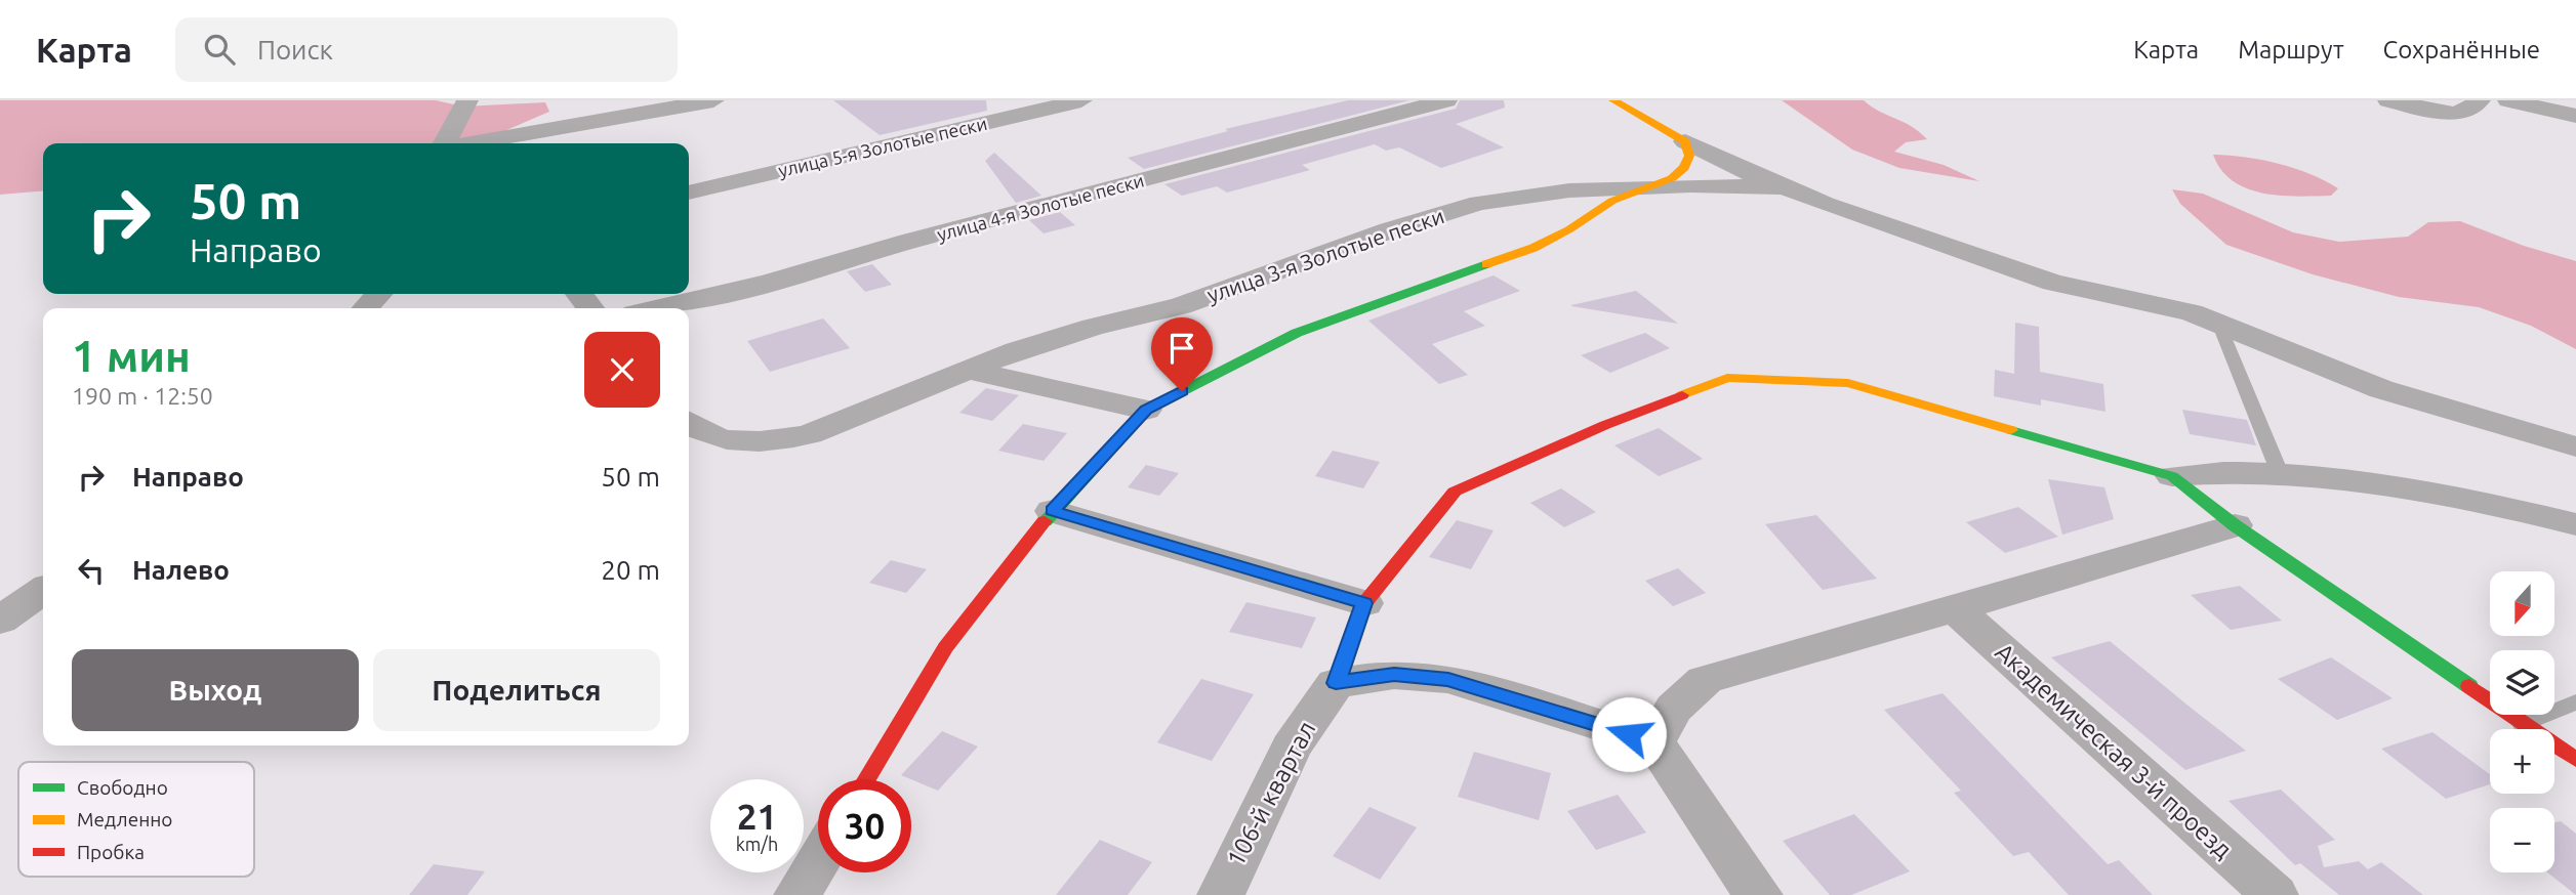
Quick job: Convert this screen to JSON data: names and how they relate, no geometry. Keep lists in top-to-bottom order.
{
  "streets": {
    "street": [
      "улица 5-я Золотые пески",
      "улица 4-я Золотые пески",
      "улица 3-я Золотые пески",
      "Академическая 3-й проезд",
      "106-й квартал"
    ]
  },
  "legend": ["Свободно", "Медленно", "Пробка"],
  "north": "bottom",
  "page": {
    "header": "Карта",
    "search": "Поиск",
    "nav": ["Карта", "Маршрут", "Сохранённые"],
    "turn": ["50 m", "Направо"],
    "heading": ["1 мин", "190 m · 12:50"],
    "list": [
      {
        "name": "Направо",
        "value": "50 m"
      },
      {
        "name": "Налево",
        "value": "20 m"
      }
    ],
    "map_buttons": ["+", "−"],
    "buttons": ["Выход", "Поделиться"],
    "speed": "21 km/h",
    "limit": "30"
  }
}
